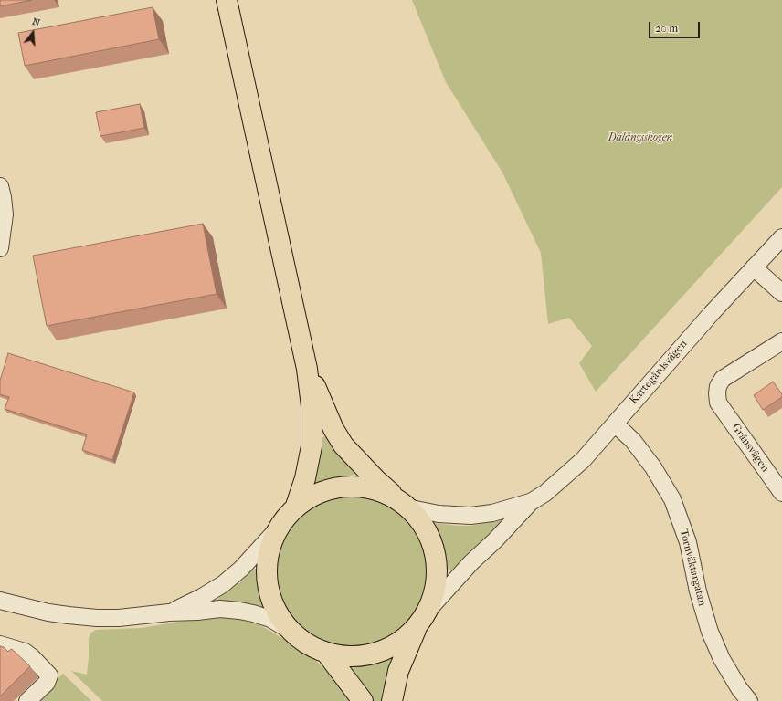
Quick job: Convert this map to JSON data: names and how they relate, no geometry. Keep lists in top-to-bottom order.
{
  "streets": {
    "street": ["Kartegårdsvägen", "Gränsvägen", "Tornväktargatan"]
  },
  "crossings": [
    ["Kartegårdsvägen", "Tornväktargatan"]
  ],
  "parks": ["Dalängsskogen"],
  "scale_bar": "20 m",
  "north": "top"
}
